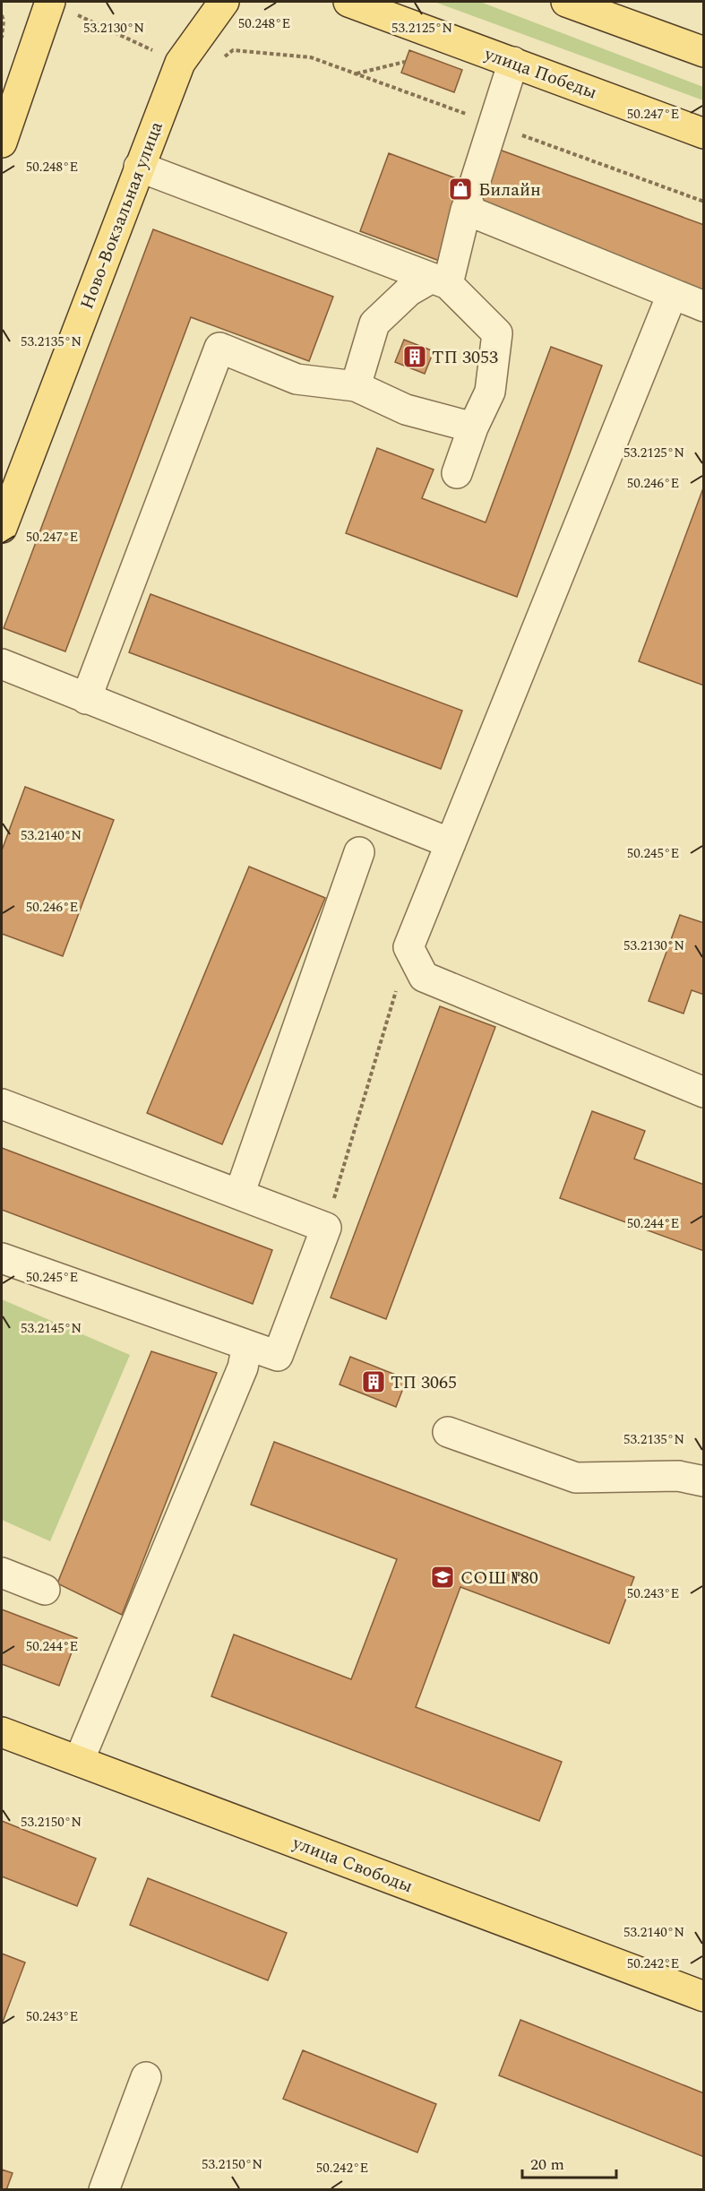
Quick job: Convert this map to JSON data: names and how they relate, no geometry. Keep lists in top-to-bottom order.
{
  "streets": {
    "main road": ["улица Победы", "Ново-Вокзальная улица", "улица Свободы"]
  },
  "places": {
    "shop": ["Билайн"],
    "building": ["ТП 3053", "ТП 3065"],
    "school or university": ["СОШ №80"]
  },
  "scale_bar": "20 m",
  "coordinates": [
    "50.248°E",
    "53.2125°N",
    "53.2130°N",
    "50.247°E",
    "53.2135°N",
    "50.246°E",
    "53.2140°N",
    "50.245°E",
    "50.244°E",
    "53.2145°N",
    "50.243°E",
    "53.2150°N",
    "50.242°E"
  ]
}
